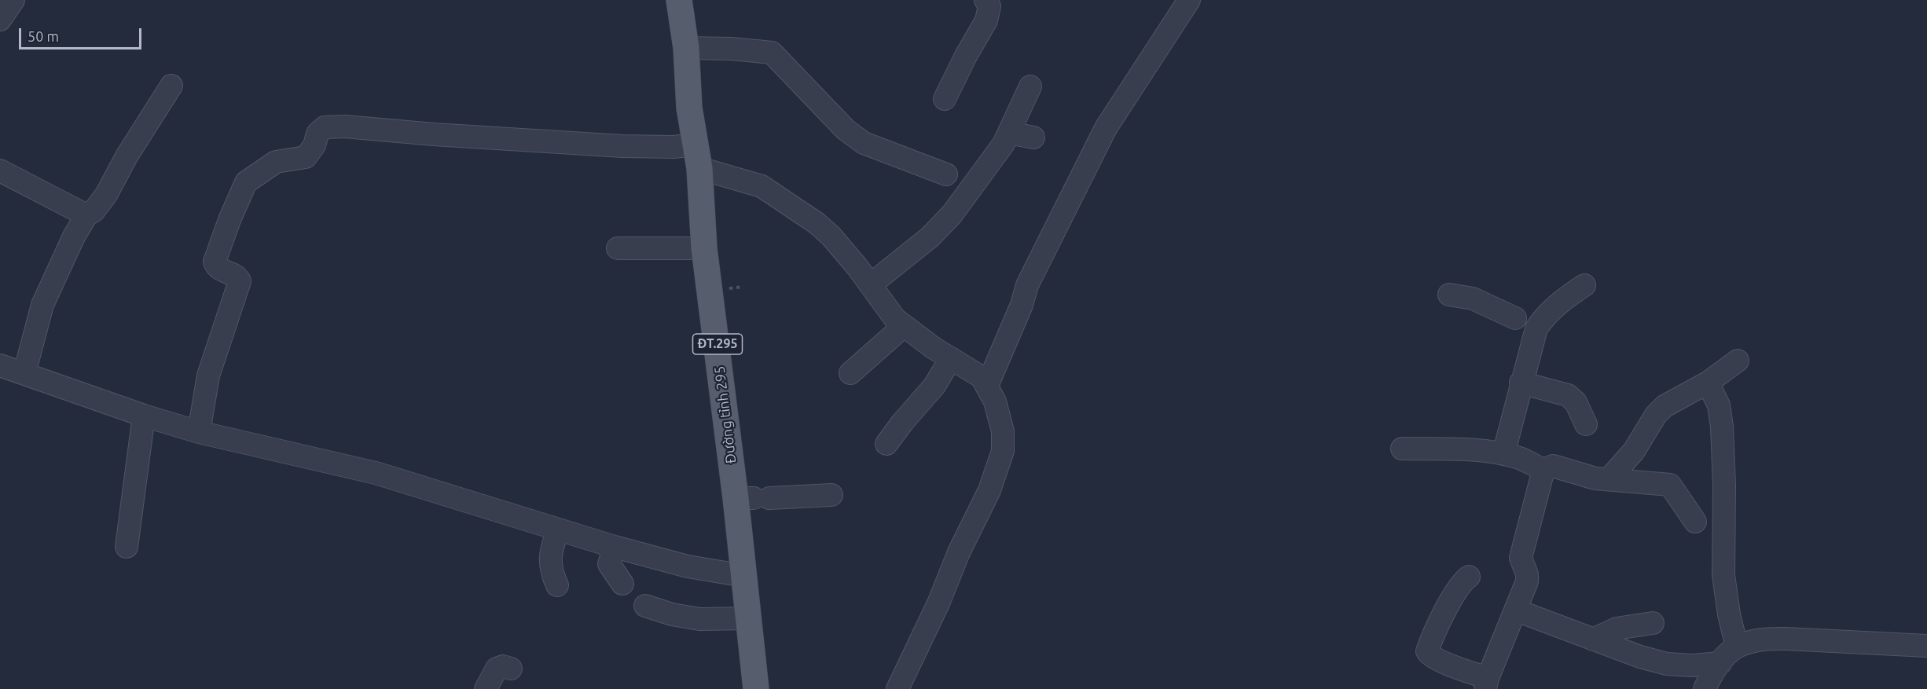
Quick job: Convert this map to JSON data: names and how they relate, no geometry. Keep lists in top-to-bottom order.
{
  "streets": {
    "main road": ["ĐT.295", "Đường tỉnh 295"]
  },
  "scale_bar": "50 m"
}
